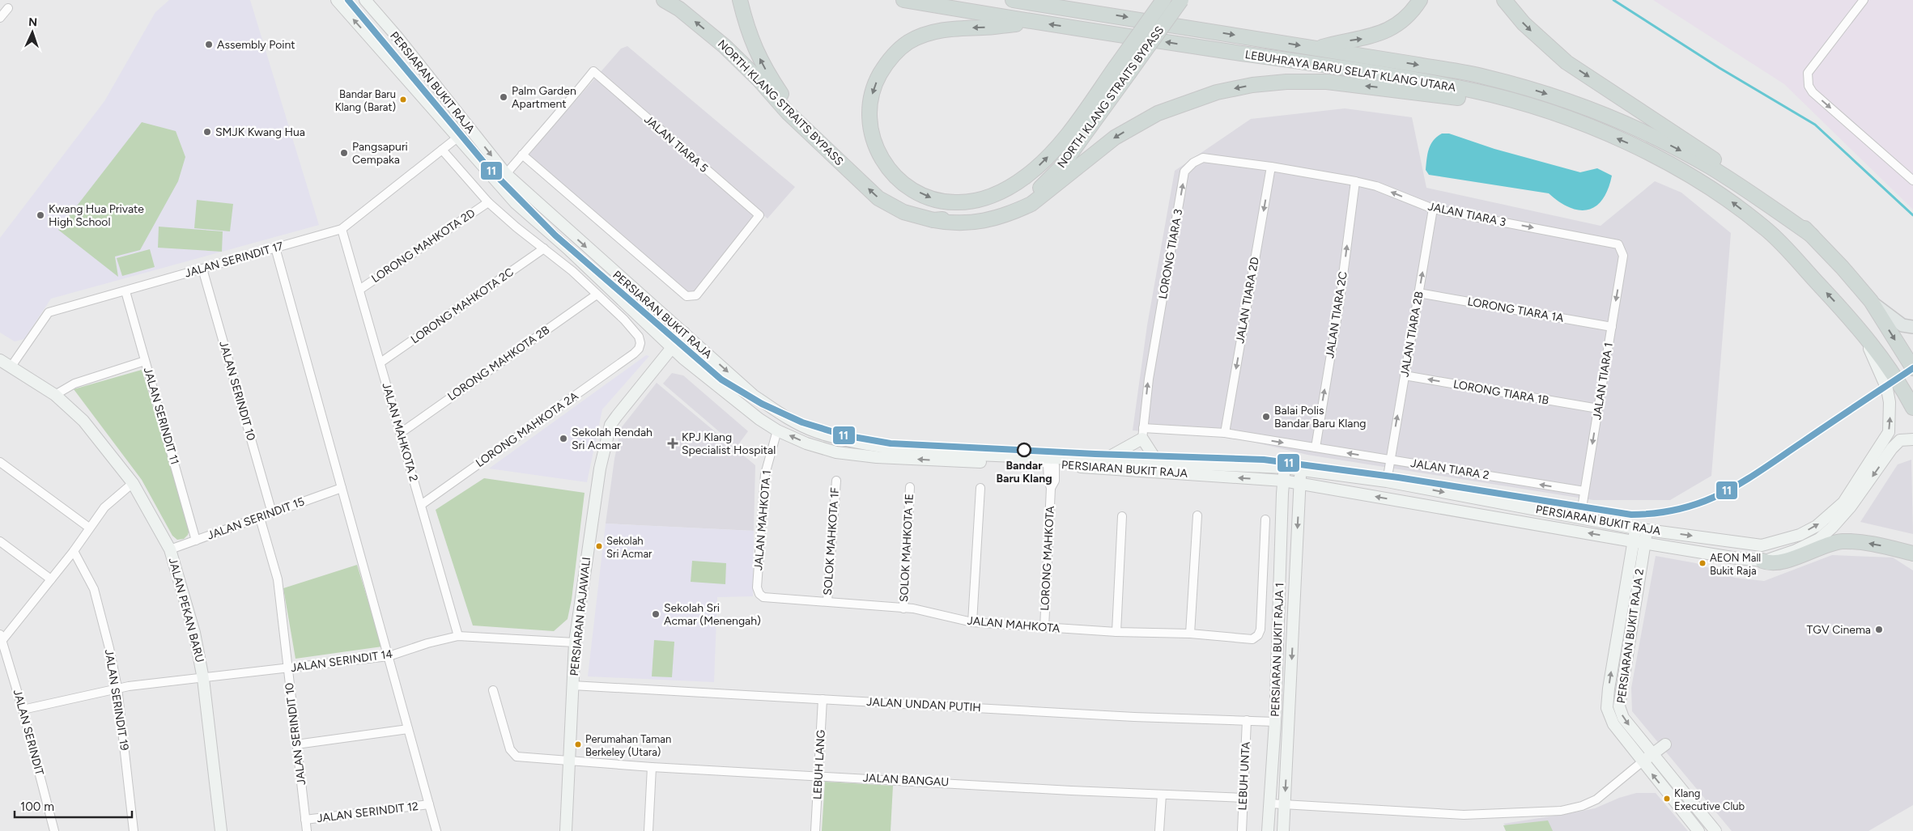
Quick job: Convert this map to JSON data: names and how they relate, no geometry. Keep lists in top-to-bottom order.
{
  "streets": {
    "highway": ["LEBUHRAYA BARU SELAT KLANG UTARA", "NORTH KLANG STRAITS BYPASS"],
    "main road": [
      "PERSIARAN BUKIT RAJA",
      "JALAN PEKAN BARU",
      "PERSIARAN RAJAWALI",
      "PERSIARAN BUKIT RAJA 2",
      "PERSIARAN BUKIT RAJA 1"
    ],
    "street": [
      "JALAN TIARA 5",
      "JALAN TIARA 3",
      "LORONG MAHKOTA 2D",
      "LORONG TIARA 3",
      "JALAN SERINDIT 17",
      "JALAN TIARA 2D",
      "LORONG MAHKOTA 2C",
      "LORONG TIARA 1A",
      "JALAN TIARA 2C",
      "JALAN TIARA 2B",
      "LORONG MAHKOTA 2B",
      "JALAN TIARA 1",
      "JALAN SERINDIT 10",
      "LORONG TIARA 1B",
      "JALAN SERINDIT 11",
      "LORONG MAHKOTA 2A",
      "JALAN MAHKOTA 2",
      "JALAN TIARA 2",
      "JALAN SERINDIT 15",
      "JALAN MAHKOTA 1",
      "SOLOK MAHKOTA 1F",
      "SOLOK MAHKOTA 1E",
      "LORONG MAHKOTA",
      "JALAN MAHKOTA",
      "JALAN SERINDIT 14",
      "JALAN SERINDIT 19",
      "JALAN UNDAN PUTIH",
      "JALAN SERINDIT",
      "LEBUH LANG",
      "LEBUH UNTA",
      "JALAN BANGAU",
      "JALAN SERINDIT 12"
    ]
  },
  "crossings": [
    ["LEBUHRAYA BARU SELAT KLANG UTARA", "PERSIARAN BUKIT RAJA"],
    ["PERSIARAN BUKIT RAJA", "JALAN SERINDIT 17"],
    ["PERSIARAN BUKIT RAJA", "JALAN TIARA 2B"],
    ["PERSIARAN BUKIT RAJA", "JALAN TIARA 1"],
    ["PERSIARAN BUKIT RAJA", "JALAN MAHKOTA 1"],
    ["PERSIARAN BUKIT RAJA", "LORONG MAHKOTA"],
    ["PERSIARAN BUKIT RAJA", "PERSIARAN RAJAWALI"],
    ["PERSIARAN BUKIT RAJA", "PERSIARAN BUKIT RAJA 2"],
    ["PERSIARAN BUKIT RAJA", "PERSIARAN BUKIT RAJA 1"],
    ["JALAN TIARA 3", "LORONG TIARA 3"],
    ["JALAN TIARA 3", "JALAN TIARA 2D"],
    ["JALAN TIARA 3", "JALAN TIARA 2C"],
    ["JALAN TIARA 3", "JALAN TIARA 2B"],
    ["JALAN TIARA 3", "JALAN TIARA 1"],
    ["LORONG MAHKOTA 2D", "JALAN MAHKOTA 2"],
    ["LORONG TIARA 3", "JALAN TIARA 2D"],
    ["LORONG TIARA 3", "JALAN TIARA 2"],
    ["JALAN SERINDIT 17", "JALAN SERINDIT 10"],
    ["JALAN SERINDIT 17", "JALAN SERINDIT 11"],
    ["JALAN SERINDIT 17", "JALAN MAHKOTA 2"],
    ["JALAN SERINDIT 17", "JALAN PEKAN BARU"],
    ["JALAN TIARA 2D", "JALAN TIARA 2"],
    ["LORONG MAHKOTA 2C", "JALAN MAHKOTA 2"],
    ["LORONG TIARA 1A", "JALAN TIARA 2B"],
    ["LORONG TIARA 1A", "JALAN TIARA 1"],
    ["JALAN TIARA 2C", "JALAN TIARA 2"],
    ["JALAN TIARA 2B", "LORONG TIARA 1B"],
    ["JALAN TIARA 2B", "JALAN TIARA 2"],
    ["LORONG MAHKOTA 2B", "LORONG MAHKOTA 2A"],
    ["LORONG MAHKOTA 2B", "JALAN MAHKOTA 2"],
    ["JALAN TIARA 1", "LORONG TIARA 1B"],
    ["JALAN TIARA 1", "JALAN TIARA 2"],
    ["JALAN SERINDIT 10", "JALAN SERINDIT 15"],
    ["JALAN SERINDIT 10", "JALAN SERINDIT 14"],
    ["JALAN SERINDIT 10", "JALAN SERINDIT 12"],
    ["JALAN SERINDIT 11", "JALAN SERINDIT 15"],
    ["LORONG MAHKOTA 2A", "JALAN MAHKOTA 2"],
    ["JALAN MAHKOTA 2", "JALAN SERINDIT 14"],
    ["JALAN SERINDIT 15", "JALAN PEKAN BARU"],
    ["JALAN MAHKOTA 1", "JALAN MAHKOTA"],
    ["SOLOK MAHKOTA 1F", "JALAN MAHKOTA"],
    ["SOLOK MAHKOTA 1E", "JALAN MAHKOTA"],
    ["LORONG MAHKOTA", "JALAN MAHKOTA"],
    ["JALAN PEKAN BARU", "JALAN SERINDIT 14"],
    ["PERSIARAN RAJAWALI", "JALAN SERINDIT 14"],
    ["PERSIARAN RAJAWALI", "JALAN UNDAN PUTIH"],
    ["PERSIARAN RAJAWALI", "JALAN BANGAU"],
    ["PERSIARAN BUKIT RAJA 1", "JALAN UNDAN PUTIH"],
    ["JALAN SERINDIT 14", "JALAN SERINDIT 19"],
    ["JALAN SERINDIT 14", "JALAN SERINDIT"],
    ["JALAN UNDAN PUTIH", "LEBUH LANG"],
    ["JALAN UNDAN PUTIH", "LEBUH UNTA"],
    ["LEBUH LANG", "JALAN BANGAU"],
    ["LEBUH UNTA", "JALAN BANGAU"]
  ],
  "one_way": [
    "LORONG TIARA 3",
    "JALAN TIARA 2D",
    "JALAN TIARA 2C",
    "JALAN TIARA 2B",
    "JALAN TIARA 1",
    "LORONG TIARA 1B"
  ],
  "places": {
    "other": [
      "Assembly Point",
      "Palm Garden Apartment",
      "Bandar Baru Klang (Barat)",
      "SMJK Kwang Hua",
      "Pangsapuri Cempaka",
      "Kwang Hua Private High School",
      "Balai Polis Bandar Baru Klang",
      "Sekolah Rendah Sri Acmar",
      "Bandar Baru Klang",
      "Sekolah Sri Acmar",
      "AEON Mall Bukit Raja",
      "Sekolah Sri Acmar (Menengah)",
      "TGV Cinema",
      "Perumahan Taman Berkeley (Utara)",
      "Klang Executive Club"
    ],
    "health": ["KPJ Klang Specialist Hospital"]
  },
  "lines": ["rail line 11"],
  "scale_bar": "100 m",
  "north": "top"
}
